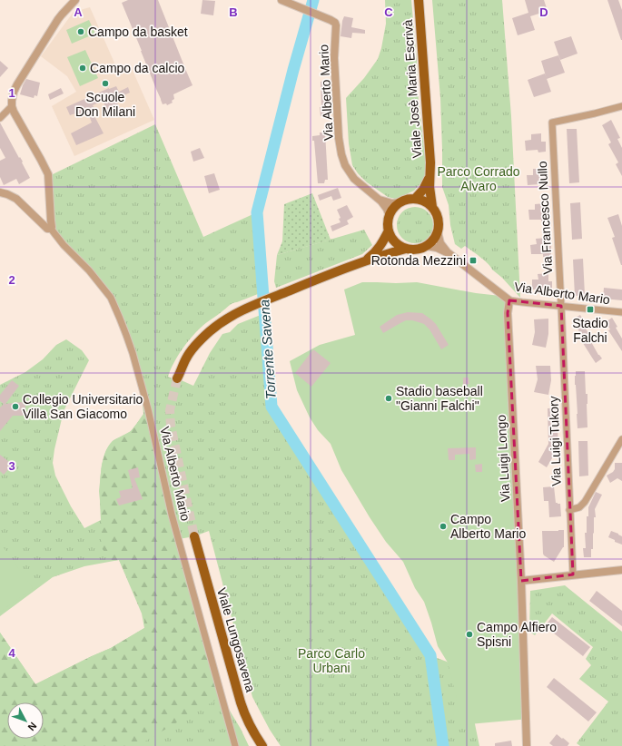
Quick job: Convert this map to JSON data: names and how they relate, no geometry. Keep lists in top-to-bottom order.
{
  "streets": {
    "main road": ["Viale Josè Maria Escrivà", "Viale Lungosavena"],
    "street": [
      "Via Alberto Mario",
      "Via Francesco Nullo",
      "Via Luigi Tukory",
      "Via Luigi Longo"
    ]
  },
  "crossings": [
    ["Viale Josè Maria Escrivà", "Via Alberto Mario"],
    ["Via Alberto Mario", "Via Francesco Nullo"],
    ["Via Alberto Mario", "Via Luigi Tukory"],
    ["Via Alberto Mario", "Via Luigi Longo"],
    ["Via Francesco Nullo", "Via Luigi Tukory"]
  ],
  "water": ["Torrente Savena"],
  "parks": ["Parco Corrado Alvaro", "Parco Carlo Urbani"],
  "places": {
    "other": [
      "Campo da basket",
      "Campo da calcio",
      "Scuole Don Milani",
      "Stadio baseball \"Gianni Falchi\"",
      "Collegio Universitario Villa San Giacomo",
      "Campo Alberto Mario",
      "Campo Alfiero Spisni"
    ],
    "transit": ["Rotonda Mezzini", "Stadio Falchi"]
  },
  "north": "bottom right",
  "grid": {
    "columns": [
      "A",
      "B",
      "C",
      "D"
    ],
    "rows": [
      "1",
      "2",
      "3",
      "4"
    ]
  }
}
